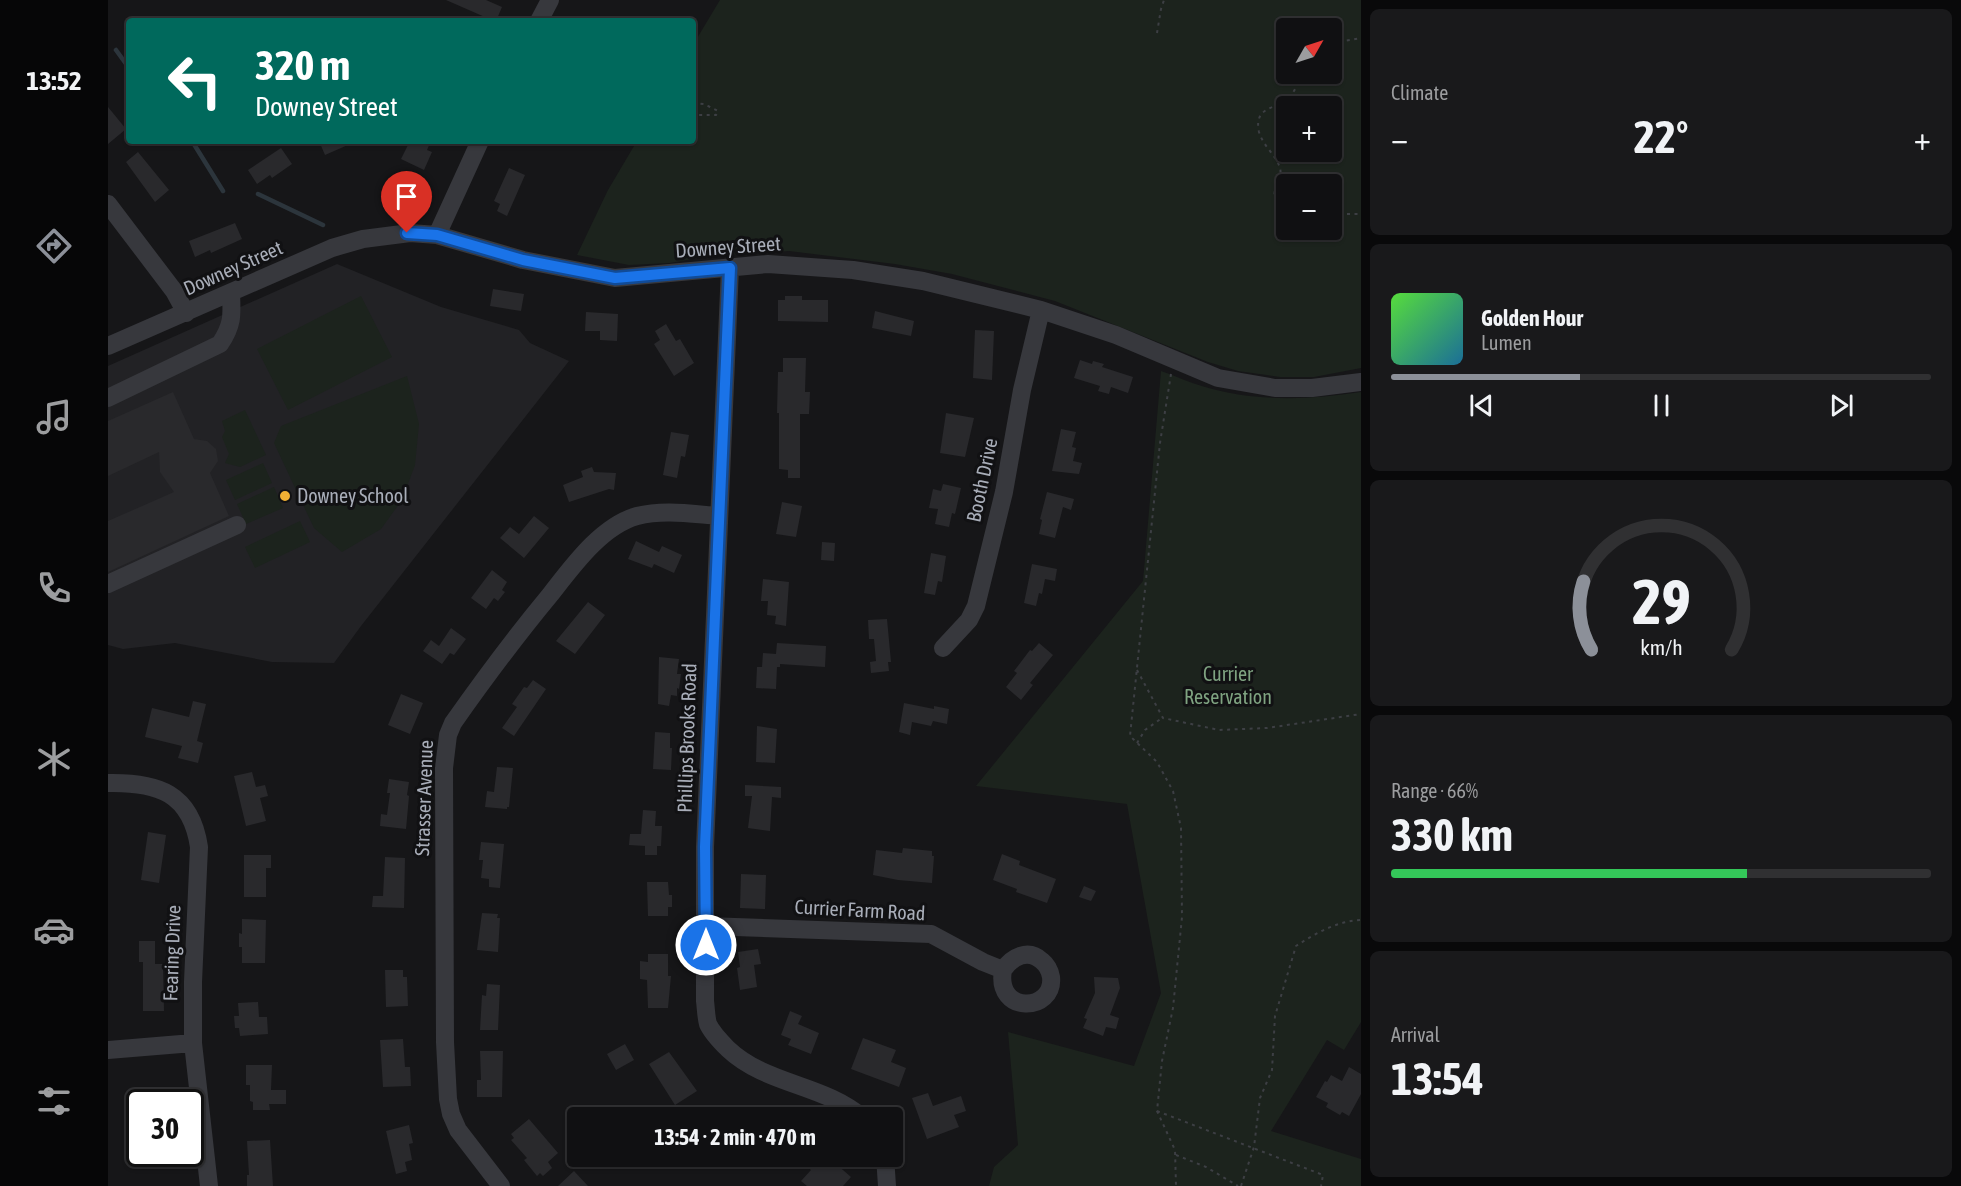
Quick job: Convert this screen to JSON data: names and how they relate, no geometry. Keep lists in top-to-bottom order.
{
  "streets": {
    "street": [
      "Downey Street",
      "Booth Drive",
      "Phillips Brooks Road",
      "Strasser Avenue",
      "Currier Farm Road",
      "Fearing Drive"
    ]
  },
  "crossings": [
    ["Downey Street", "Booth Drive"],
    ["Downey Street", "Phillips Brooks Road"],
    ["Phillips Brooks Road", "Strasser Avenue"],
    ["Phillips Brooks Road", "Currier Farm Road"]
  ],
  "parks": ["Currier Reservation"],
  "places": ["Downey School"],
  "north": "top right",
  "page": {
    "tabs": "13:52",
    "tile": [
      "Climate",
      ["Range · 66%", "330 km"],
      ["Arrival", "13:54"]
    ],
    "map_buttons": ["+", "−"],
    "turn": ["320 m", "Downey Street"],
    "heat": ["−", "22°", "+"],
    "song": ["Golden Hour", "Lumen"],
    "limit": "30",
    "trip": "13:54 · 2 min · 470 m",
    "gauge": ["29", "km/h"]
  }
}
